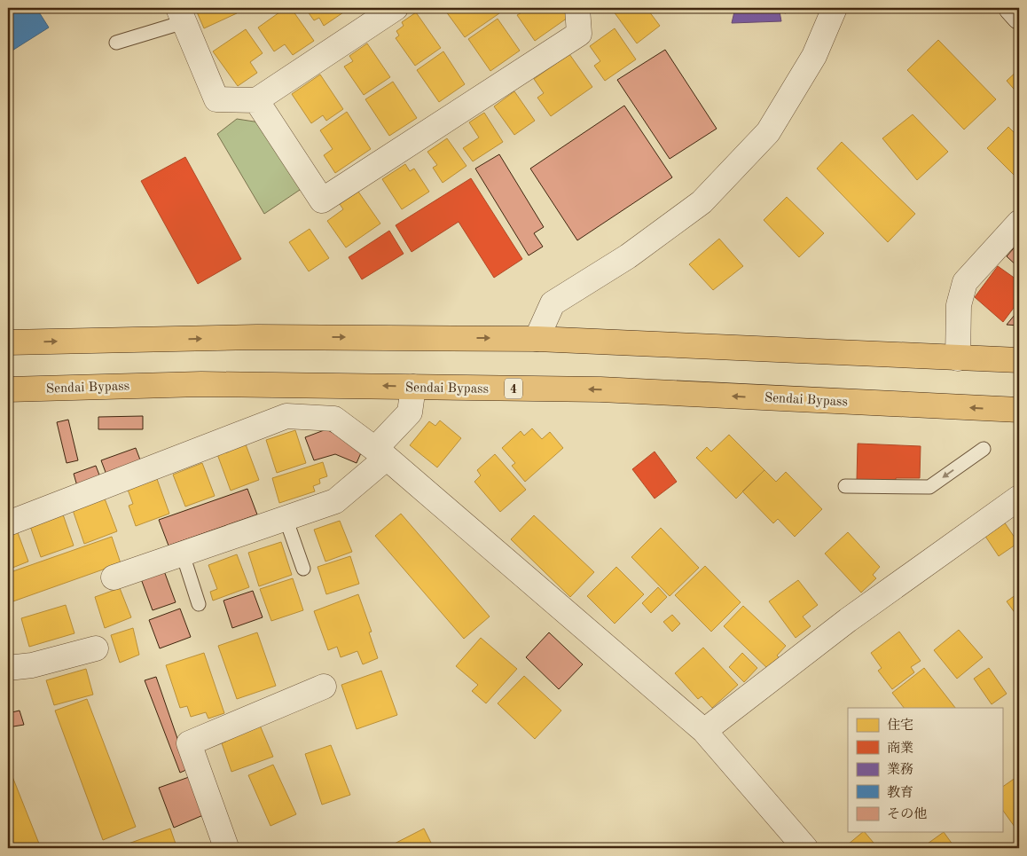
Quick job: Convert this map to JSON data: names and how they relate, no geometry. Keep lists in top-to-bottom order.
{
  "streets": {
    "highway": ["Sendai Bypass", "4"]
  },
  "legend": [
    "住宅",
    "商業",
    "業務",
    "教育",
    "その他"
  ]
}
